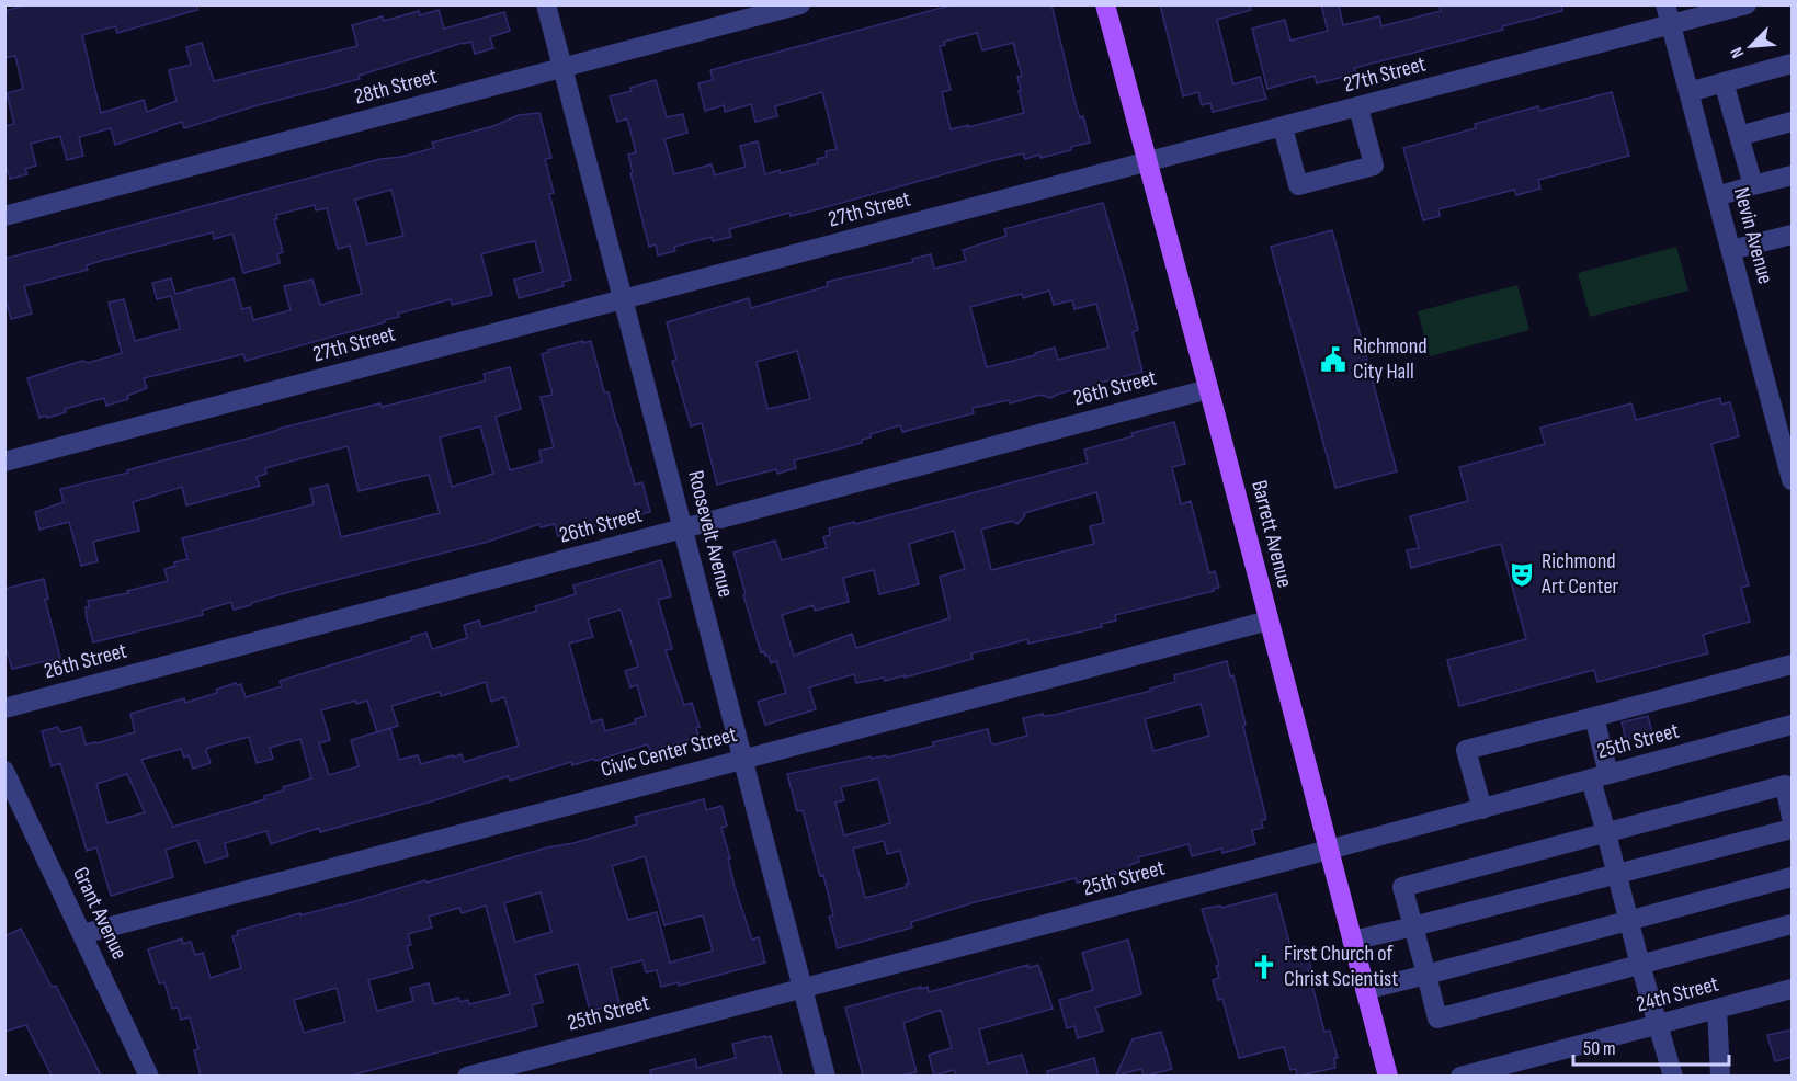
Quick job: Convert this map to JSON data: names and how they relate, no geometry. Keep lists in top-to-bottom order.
{
  "streets": {
    "main road": ["Barrett Avenue"],
    "street": [
      "27th Street",
      "28th Street",
      "Nevin Avenue",
      "26th Street",
      "Roosevelt Avenue",
      "25th Street",
      "Civic Center Street",
      "Grant Avenue",
      "24th Street"
    ]
  },
  "crossings": [
    ["27th Street", "Nevin Avenue"],
    ["27th Street", "Roosevelt Avenue"],
    ["27th Street", "Barrett Avenue"],
    ["28th Street", "Roosevelt Avenue"],
    ["26th Street", "Roosevelt Avenue"],
    ["26th Street", "Barrett Avenue"],
    ["Roosevelt Avenue", "25th Street"],
    ["Roosevelt Avenue", "Civic Center Street"],
    ["Barrett Avenue", "25th Street"],
    ["Barrett Avenue", "Civic Center Street"],
    ["Civic Center Street", "Grant Avenue"]
  ],
  "places": {
    "public building": ["Richmond City Hall"],
    "theatre": ["Richmond Art Center"],
    "church": ["First Church of Christ Scientist"]
  },
  "scale_bar": "50 m",
  "north": "bottom left"
}
